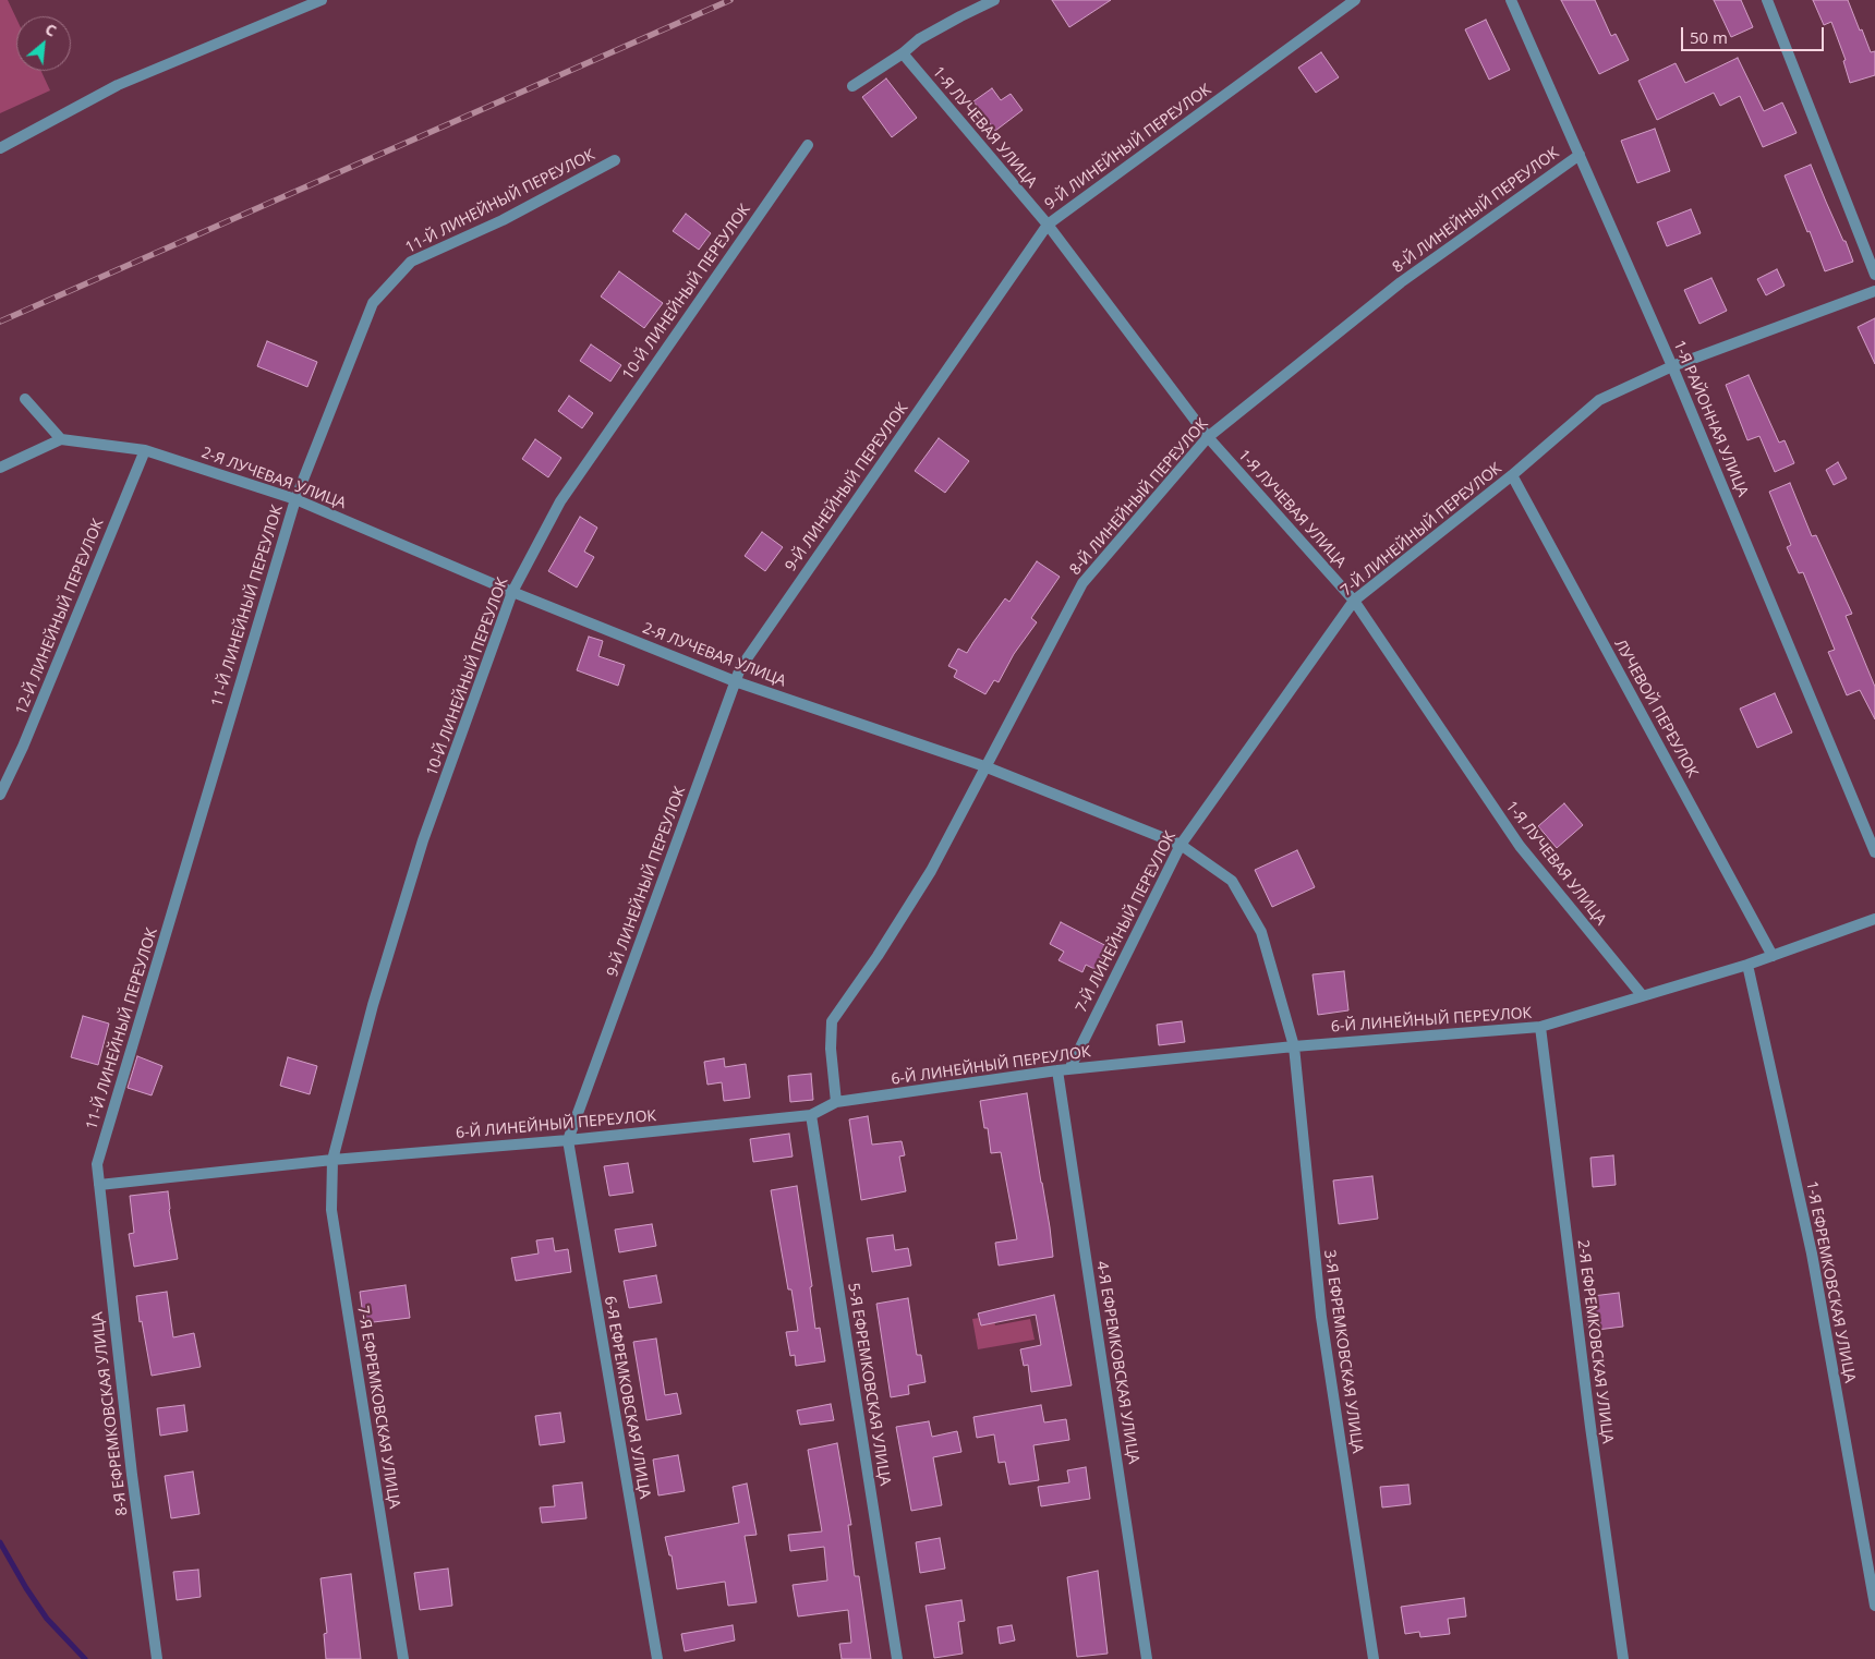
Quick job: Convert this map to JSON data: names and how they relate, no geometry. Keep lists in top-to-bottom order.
{
  "streets": {
    "street": [
      "1-Я ЛУЧЕВАЯ УЛИЦА",
      "9-Й ЛИНЕЙНЫЙ ПЕРЕУЛОК",
      "11-Й ЛИНЕЙНЫЙ ПЕРЕУЛОК",
      "8-Й ЛИНЕЙНЫЙ ПЕРЕУЛОК",
      "10-Й ЛИНЕЙНЫЙ ПЕРЕУЛОК",
      "1-Я РАЙОННАЯ УЛИЦА",
      "2-Я ЛУЧЕВАЯ УЛИЦА",
      "7-Й ЛИНЕЙНЫЙ ПЕРЕУЛОК",
      "12-Й ЛИНЕЙНЫЙ ПЕРЕУЛОК",
      "ЛУЧЕВОЙ ПЕРЕУЛОК",
      "6-Й ЛИНЕЙНЫЙ ПЕРЕУЛОК",
      "1-Я ЕФРЕМКОВСКАЯ УЛИЦА",
      "2-Я ЕФРЕМКОВСКАЯ УЛИЦА",
      "3-Я ЕФРЕМКОВСКАЯ УЛИЦА",
      "4-Я ЕФРЕМКОВСКАЯ УЛИЦА",
      "5-Я ЕФРЕМКОВСКАЯ УЛИЦА",
      "6-Я ЕФРЕМКОВСКАЯ УЛИЦА",
      "7-Я ЕФРЕМКОВСКАЯ УЛИЦА",
      "8-Я ЕФРЕМКОВСКАЯ УЛИЦА"
    ]
  },
  "crossings": [
    ["1-Я ЛУЧЕВАЯ УЛИЦА", "9-Й ЛИНЕЙНЫЙ ПЕРЕУЛОК"],
    ["1-Я ЛУЧЕВАЯ УЛИЦА", "8-Й ЛИНЕЙНЫЙ ПЕРЕУЛОК"],
    ["1-Я ЛУЧЕВАЯ УЛИЦА", "7-Й ЛИНЕЙНЫЙ ПЕРЕУЛОК"],
    ["1-Я ЛУЧЕВАЯ УЛИЦА", "6-Й ЛИНЕЙНЫЙ ПЕРЕУЛОК"],
    ["9-Й ЛИНЕЙНЫЙ ПЕРЕУЛОК", "2-Я ЛУЧЕВАЯ УЛИЦА"],
    ["9-Й ЛИНЕЙНЫЙ ПЕРЕУЛОК", "6-Й ЛИНЕЙНЫЙ ПЕРЕУЛОК"],
    ["9-Й ЛИНЕЙНЫЙ ПЕРЕУЛОК", "6-Я ЕФРЕМКОВСКАЯ УЛИЦА"],
    ["11-Й ЛИНЕЙНЫЙ ПЕРЕУЛОК", "2-Я ЛУЧЕВАЯ УЛИЦА"],
    ["11-Й ЛИНЕЙНЫЙ ПЕРЕУЛОК", "8-Я ЕФРЕМКОВСКАЯ УЛИЦА"],
    ["8-Й ЛИНЕЙНЫЙ ПЕРЕУЛОК", "1-Я РАЙОННАЯ УЛИЦА"],
    ["8-Й ЛИНЕЙНЫЙ ПЕРЕУЛОК", "2-Я ЛУЧЕВАЯ УЛИЦА"],
    ["8-Й ЛИНЕЙНЫЙ ПЕРЕУЛОК", "6-Й ЛИНЕЙНЫЙ ПЕРЕУЛОК"],
    ["10-Й ЛИНЕЙНЫЙ ПЕРЕУЛОК", "2-Я ЛУЧЕВАЯ УЛИЦА"],
    ["10-Й ЛИНЕЙНЫЙ ПЕРЕУЛОК", "6-Й ЛИНЕЙНЫЙ ПЕРЕУЛОК"],
    ["10-Й ЛИНЕЙНЫЙ ПЕРЕУЛОК", "7-Я ЕФРЕМКОВСКАЯ УЛИЦА"],
    ["1-Я РАЙОННАЯ УЛИЦА", "7-Й ЛИНЕЙНЫЙ ПЕРЕУЛОК"],
    ["2-Я ЛУЧЕВАЯ УЛИЦА", "7-Й ЛИНЕЙНЫЙ ПЕРЕУЛОК"],
    ["2-Я ЛУЧЕВАЯ УЛИЦА", "12-Й ЛИНЕЙНЫЙ ПЕРЕУЛОК"],
    ["2-Я ЛУЧЕВАЯ УЛИЦА", "6-Й ЛИНЕЙНЫЙ ПЕРЕУЛОК"],
    ["2-Я ЛУЧЕВАЯ УЛИЦА", "3-Я ЕФРЕМКОВСКАЯ УЛИЦА"],
    ["7-Й ЛИНЕЙНЫЙ ПЕРЕУЛОК", "ЛУЧЕВОЙ ПЕРЕУЛОК"],
    ["7-Й ЛИНЕЙНЫЙ ПЕРЕУЛОК", "6-Й ЛИНЕЙНЫЙ ПЕРЕУЛОК"],
    ["ЛУЧЕВОЙ ПЕРЕУЛОК", "6-Й ЛИНЕЙНЫЙ ПЕРЕУЛОК"],
    ["6-Й ЛИНЕЙНЫЙ ПЕРЕУЛОК", "1-Я ЕФРЕМКОВСКАЯ УЛИЦА"],
    ["6-Й ЛИНЕЙНЫЙ ПЕРЕУЛОК", "2-Я ЕФРЕМКОВСКАЯ УЛИЦА"],
    ["6-Й ЛИНЕЙНЫЙ ПЕРЕУЛОК", "3-Я ЕФРЕМКОВСКАЯ УЛИЦА"],
    ["6-Й ЛИНЕЙНЫЙ ПЕРЕУЛОК", "4-Я ЕФРЕМКОВСКАЯ УЛИЦА"],
    ["6-Й ЛИНЕЙНЫЙ ПЕРЕУЛОК", "5-Я ЕФРЕМКОВСКАЯ УЛИЦА"],
    ["6-Й ЛИНЕЙНЫЙ ПЕРЕУЛОК", "6-Я ЕФРЕМКОВСКАЯ УЛИЦА"],
    ["6-Й ЛИНЕЙНЫЙ ПЕРЕУЛОК", "7-Я ЕФРЕМКОВСКАЯ УЛИЦА"],
    ["6-Й ЛИНЕЙНЫЙ ПЕРЕУЛОК", "8-Я ЕФРЕМКОВСКАЯ УЛИЦА"]
  ],
  "scale_bar": "50 m",
  "north": "top right"
}
